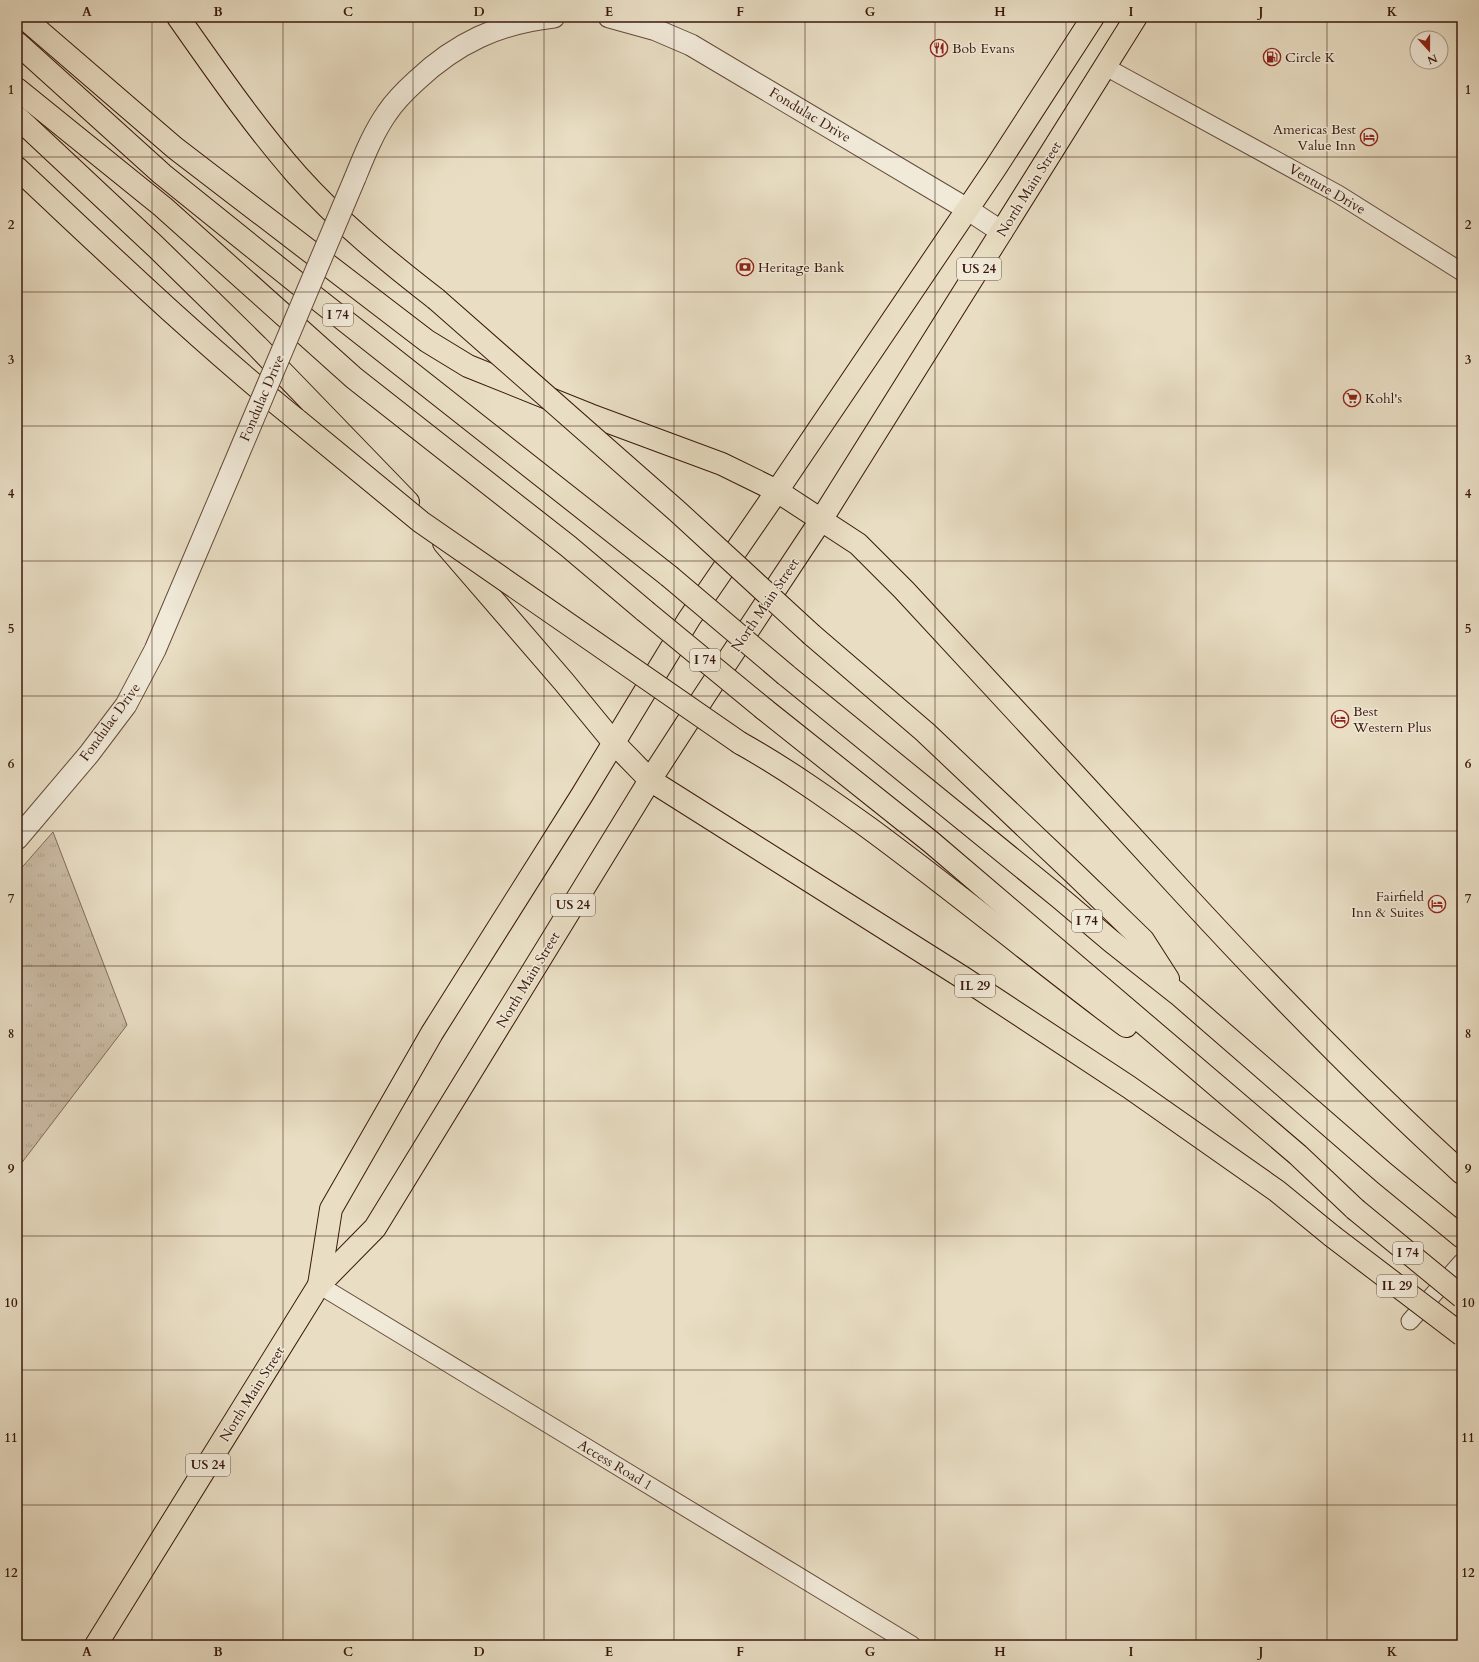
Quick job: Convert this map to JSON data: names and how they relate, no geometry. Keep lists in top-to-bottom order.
{
  "streets": {
    "main road": [
      "North Main Street",
      "US 24",
      "I 74",
      "IL 29"
    ],
    "street": ["Fondulac Drive", "Venture Drive", "Access Road 1"]
  },
  "crossings": [
    ["Fondulac Drive", "North Main Street"],
    ["North Main Street", "Venture Drive"],
    ["North Main Street", "IL 29"],
    ["North Main Street", "Access Road 1"]
  ],
  "places": {
    "restaurant": ["Bob Evans"],
    "fuel station": ["Circle K"],
    "hotel": ["Americas Best Value Inn", "Best Western Plus", "Fairfield Inn & Suites"],
    "bank": ["Heritage Bank"],
    "supermarket": ["Kohl's"]
  },
  "north": "bottom",
  "grid": {
    "columns": [
      "A",
      "B",
      "C",
      "D",
      "E",
      "F",
      "G",
      "H",
      "I",
      "J",
      "K"
    ],
    "rows": [
      "1",
      "2",
      "3",
      "4",
      "5",
      "6",
      "7",
      "8",
      "9",
      "10",
      "11",
      "12"
    ]
  }
}
